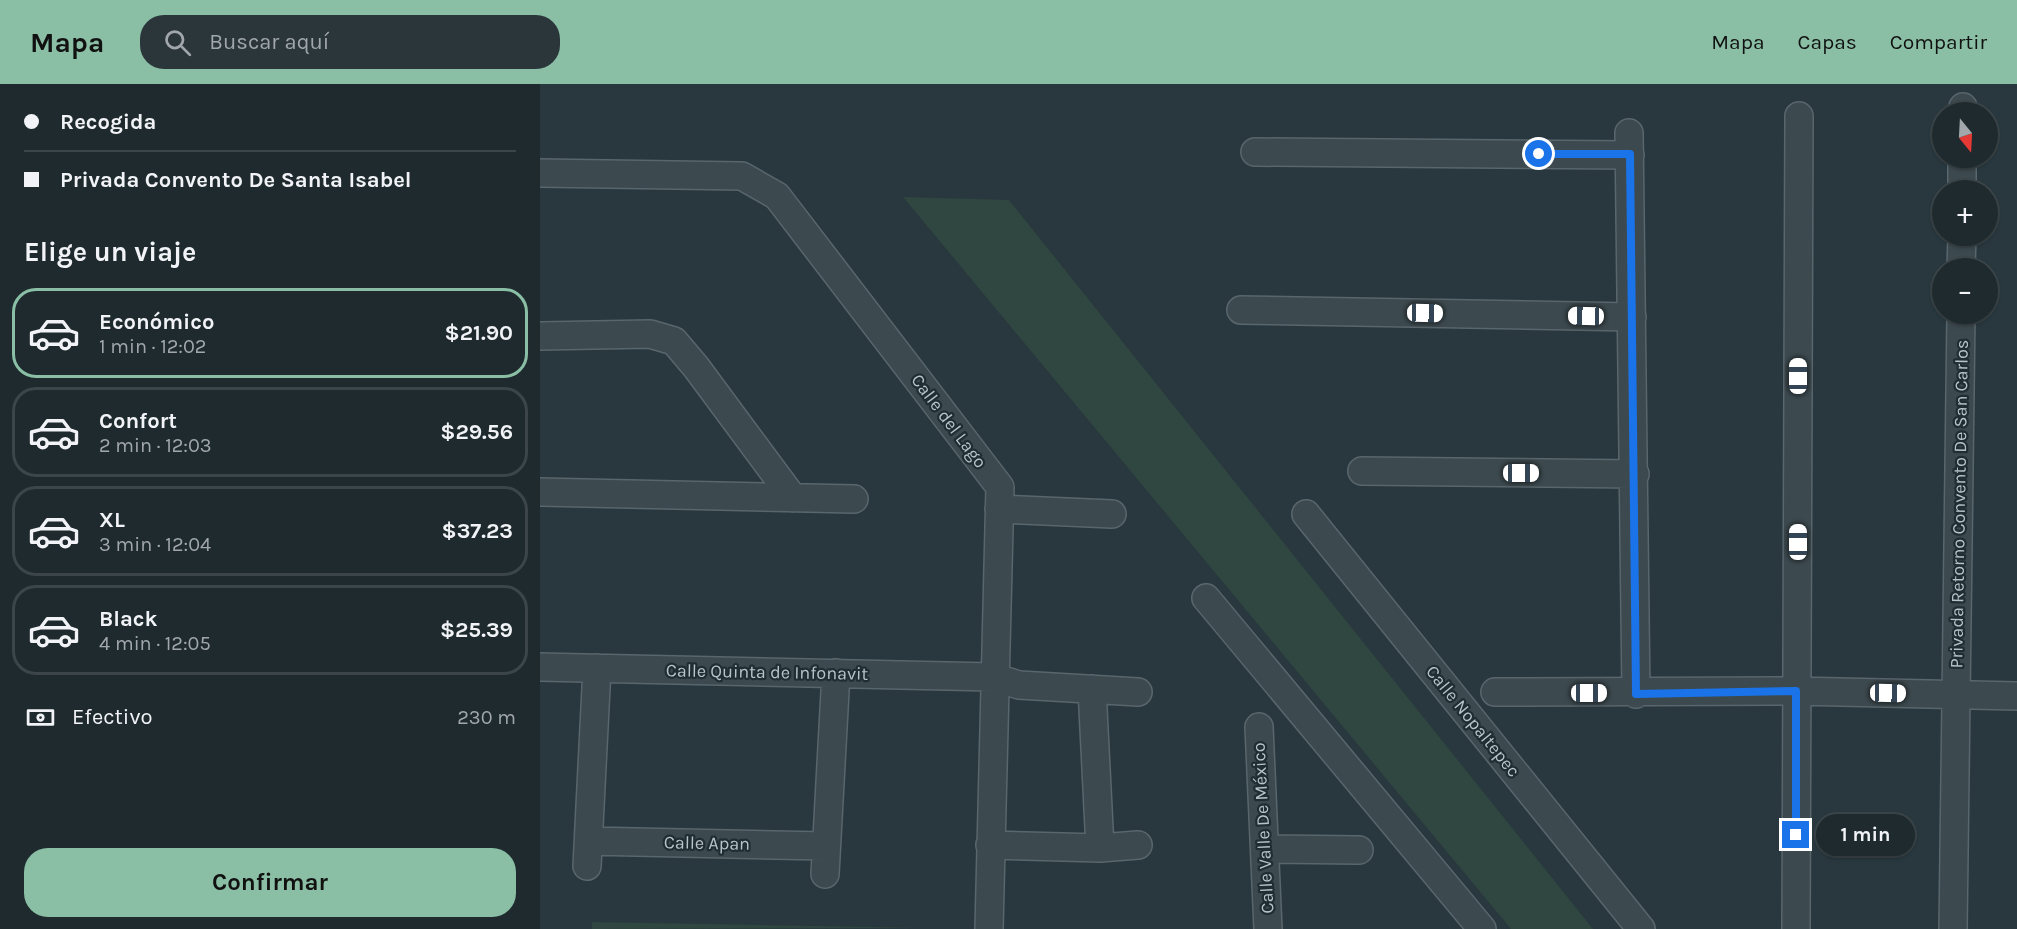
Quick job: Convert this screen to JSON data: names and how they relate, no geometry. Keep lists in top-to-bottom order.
{
  "streets": {
    "street": [
      "Calle del Lago",
      "Privada Retorno Convento De San Carlos",
      "Calle Quinta de Infonavit",
      "Calle Nopaltepec",
      "Calle Valle De México",
      "Calle Apan"
    ]
  },
  "crossings": [
    ["Calle del Lago", "Calle Quinta de Infonavit"],
    ["Calle Quinta de Infonavit", "Calle Apan"]
  ],
  "north": "bottom",
  "page": {
    "header": "Mapa",
    "search": "Buscar aquí",
    "nav": ["Mapa", "Capas", "Compartir"],
    "banner": ["Recogida", "Privada Convento De Santa Isabel"],
    "map_buttons": ["+", "−"],
    "heading": "Elige un viaje",
    "list": [
      {
        "name": "Económico",
        "note": "1 min · 12:02",
        "value": "$21.90"
      },
      {
        "name": "Confort",
        "note": "2 min · 12:03",
        "value": "$29.56"
      },
      {
        "name": "XL",
        "note": "3 min · 12:04",
        "value": "$37.23"
      },
      {
        "name": "Black",
        "note": "4 min · 12:05",
        "value": "$25.39"
      }
    ],
    "pay": ["Efectivo", "230 m"],
    "bubble": "1 min",
    "buttons": "Confirmar"
  }
}
